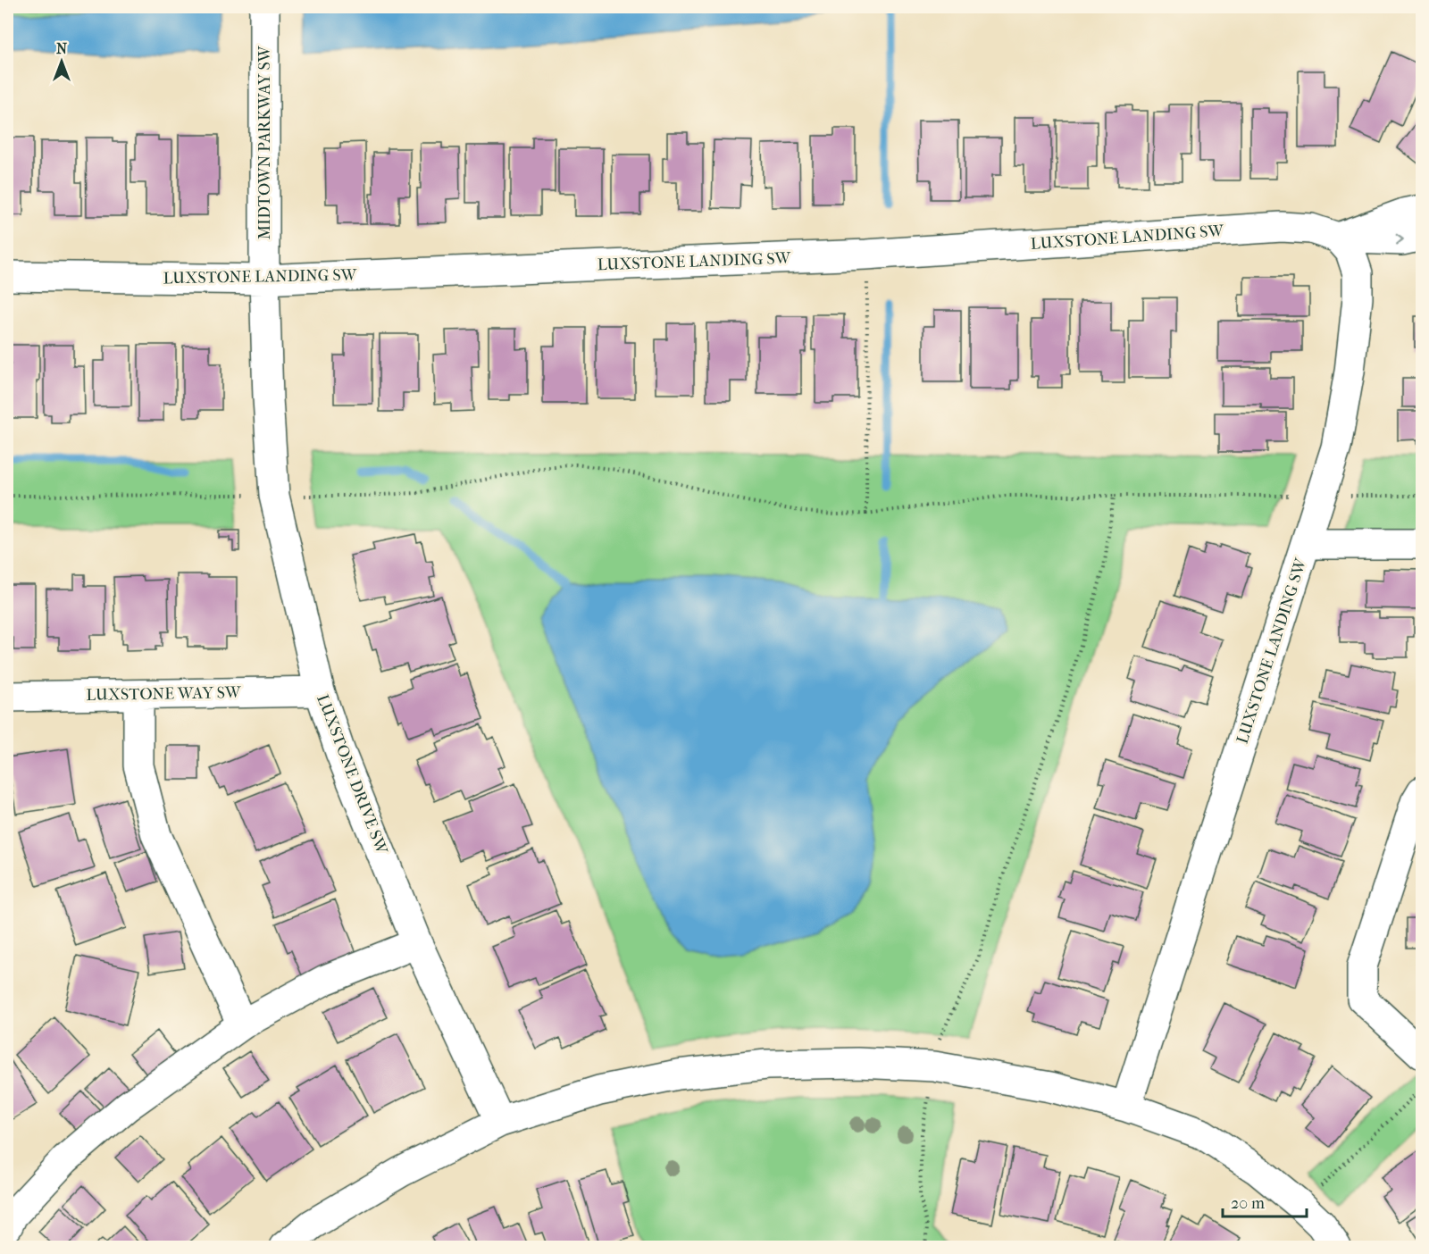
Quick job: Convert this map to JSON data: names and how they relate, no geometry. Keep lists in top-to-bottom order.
{
  "streets": {
    "street": [
      "MIDTOWN PARKWAY SW",
      "LUXSTONE LANDING SW",
      "LUXSTONE WAY SW",
      "LUXSTONE DRIVE SW"
    ]
  },
  "crossings": [
    ["MIDTOWN PARKWAY SW", "LUXSTONE LANDING SW"],
    ["MIDTOWN PARKWAY SW", "LUXSTONE DRIVE SW"],
    ["LUXSTONE LANDING SW", "LUXSTONE DRIVE SW"],
    ["LUXSTONE WAY SW", "LUXSTONE DRIVE SW"]
  ],
  "scale_bar": "20 m",
  "north": "top"
}
